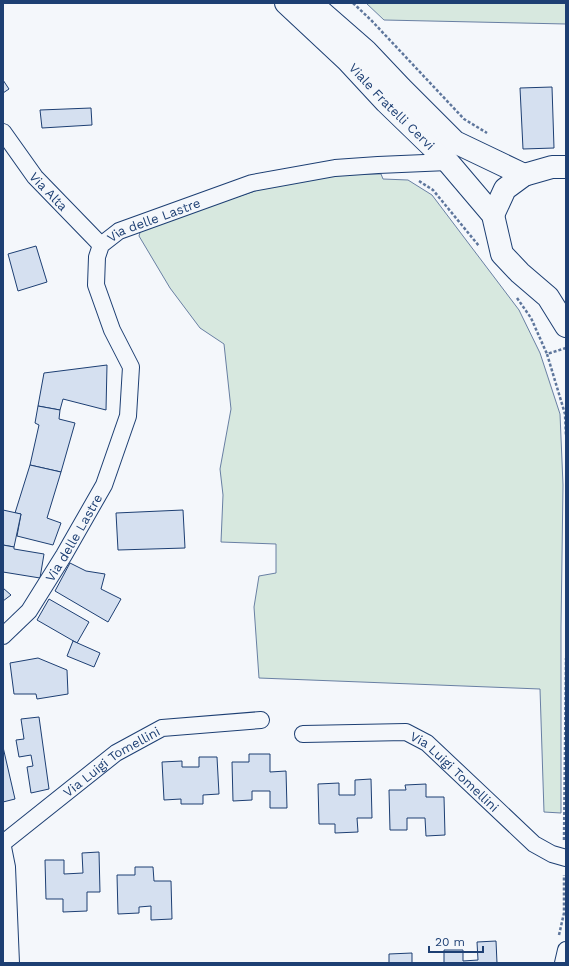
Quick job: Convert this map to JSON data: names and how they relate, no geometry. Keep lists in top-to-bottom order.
{
  "streets": {
    "main road": ["Viale Fratelli Cervi"],
    "street": ["Via Alta", "Via delle Lastre", "Via Luigi Tomellini"]
  },
  "crossings": [
    ["Viale Fratelli Cervi", "Via delle Lastre"],
    ["Via Alta", "Via delle Lastre"]
  ],
  "scale_bar": "20 m"
}
